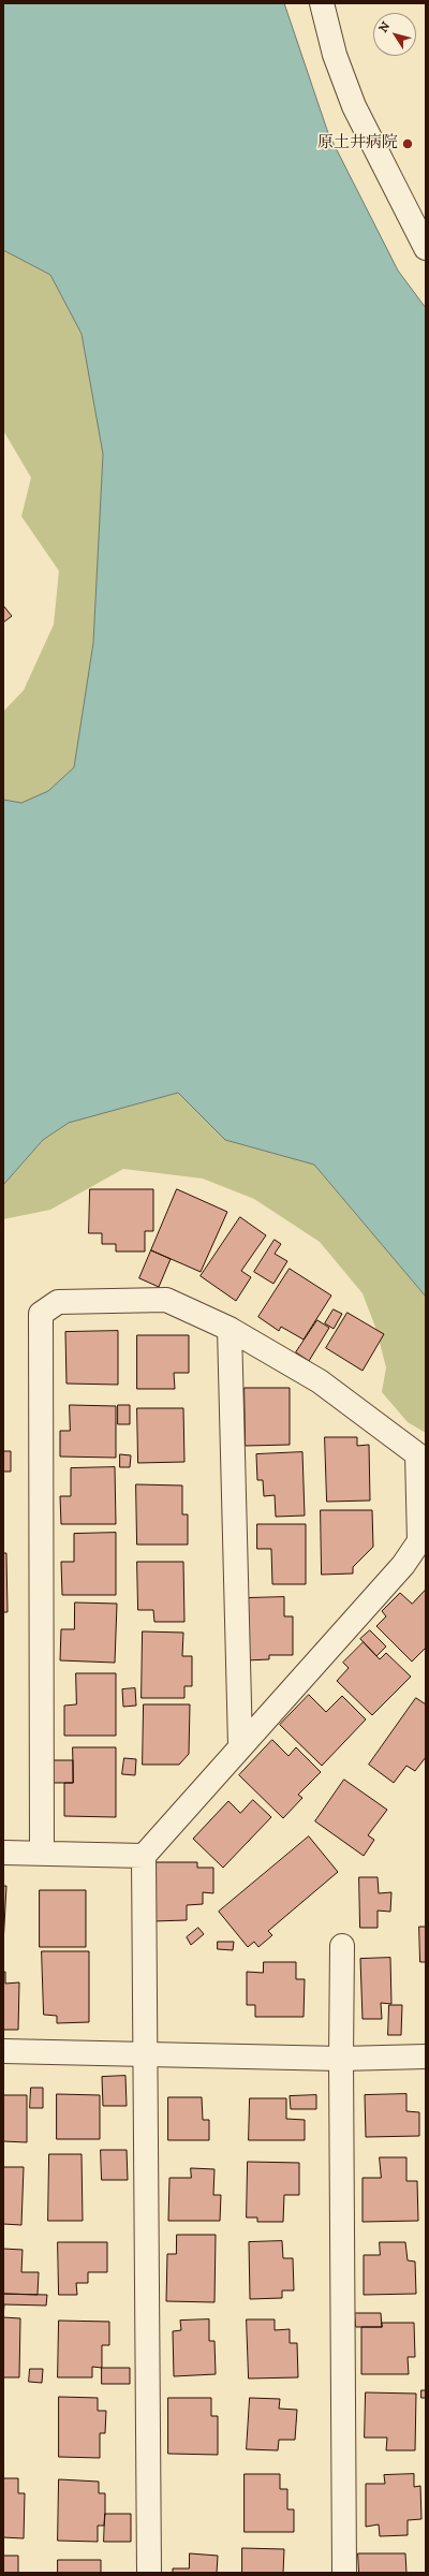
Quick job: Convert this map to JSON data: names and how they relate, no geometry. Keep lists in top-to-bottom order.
{
  "places": ["原土井病院"],
  "north": "top left"
}
